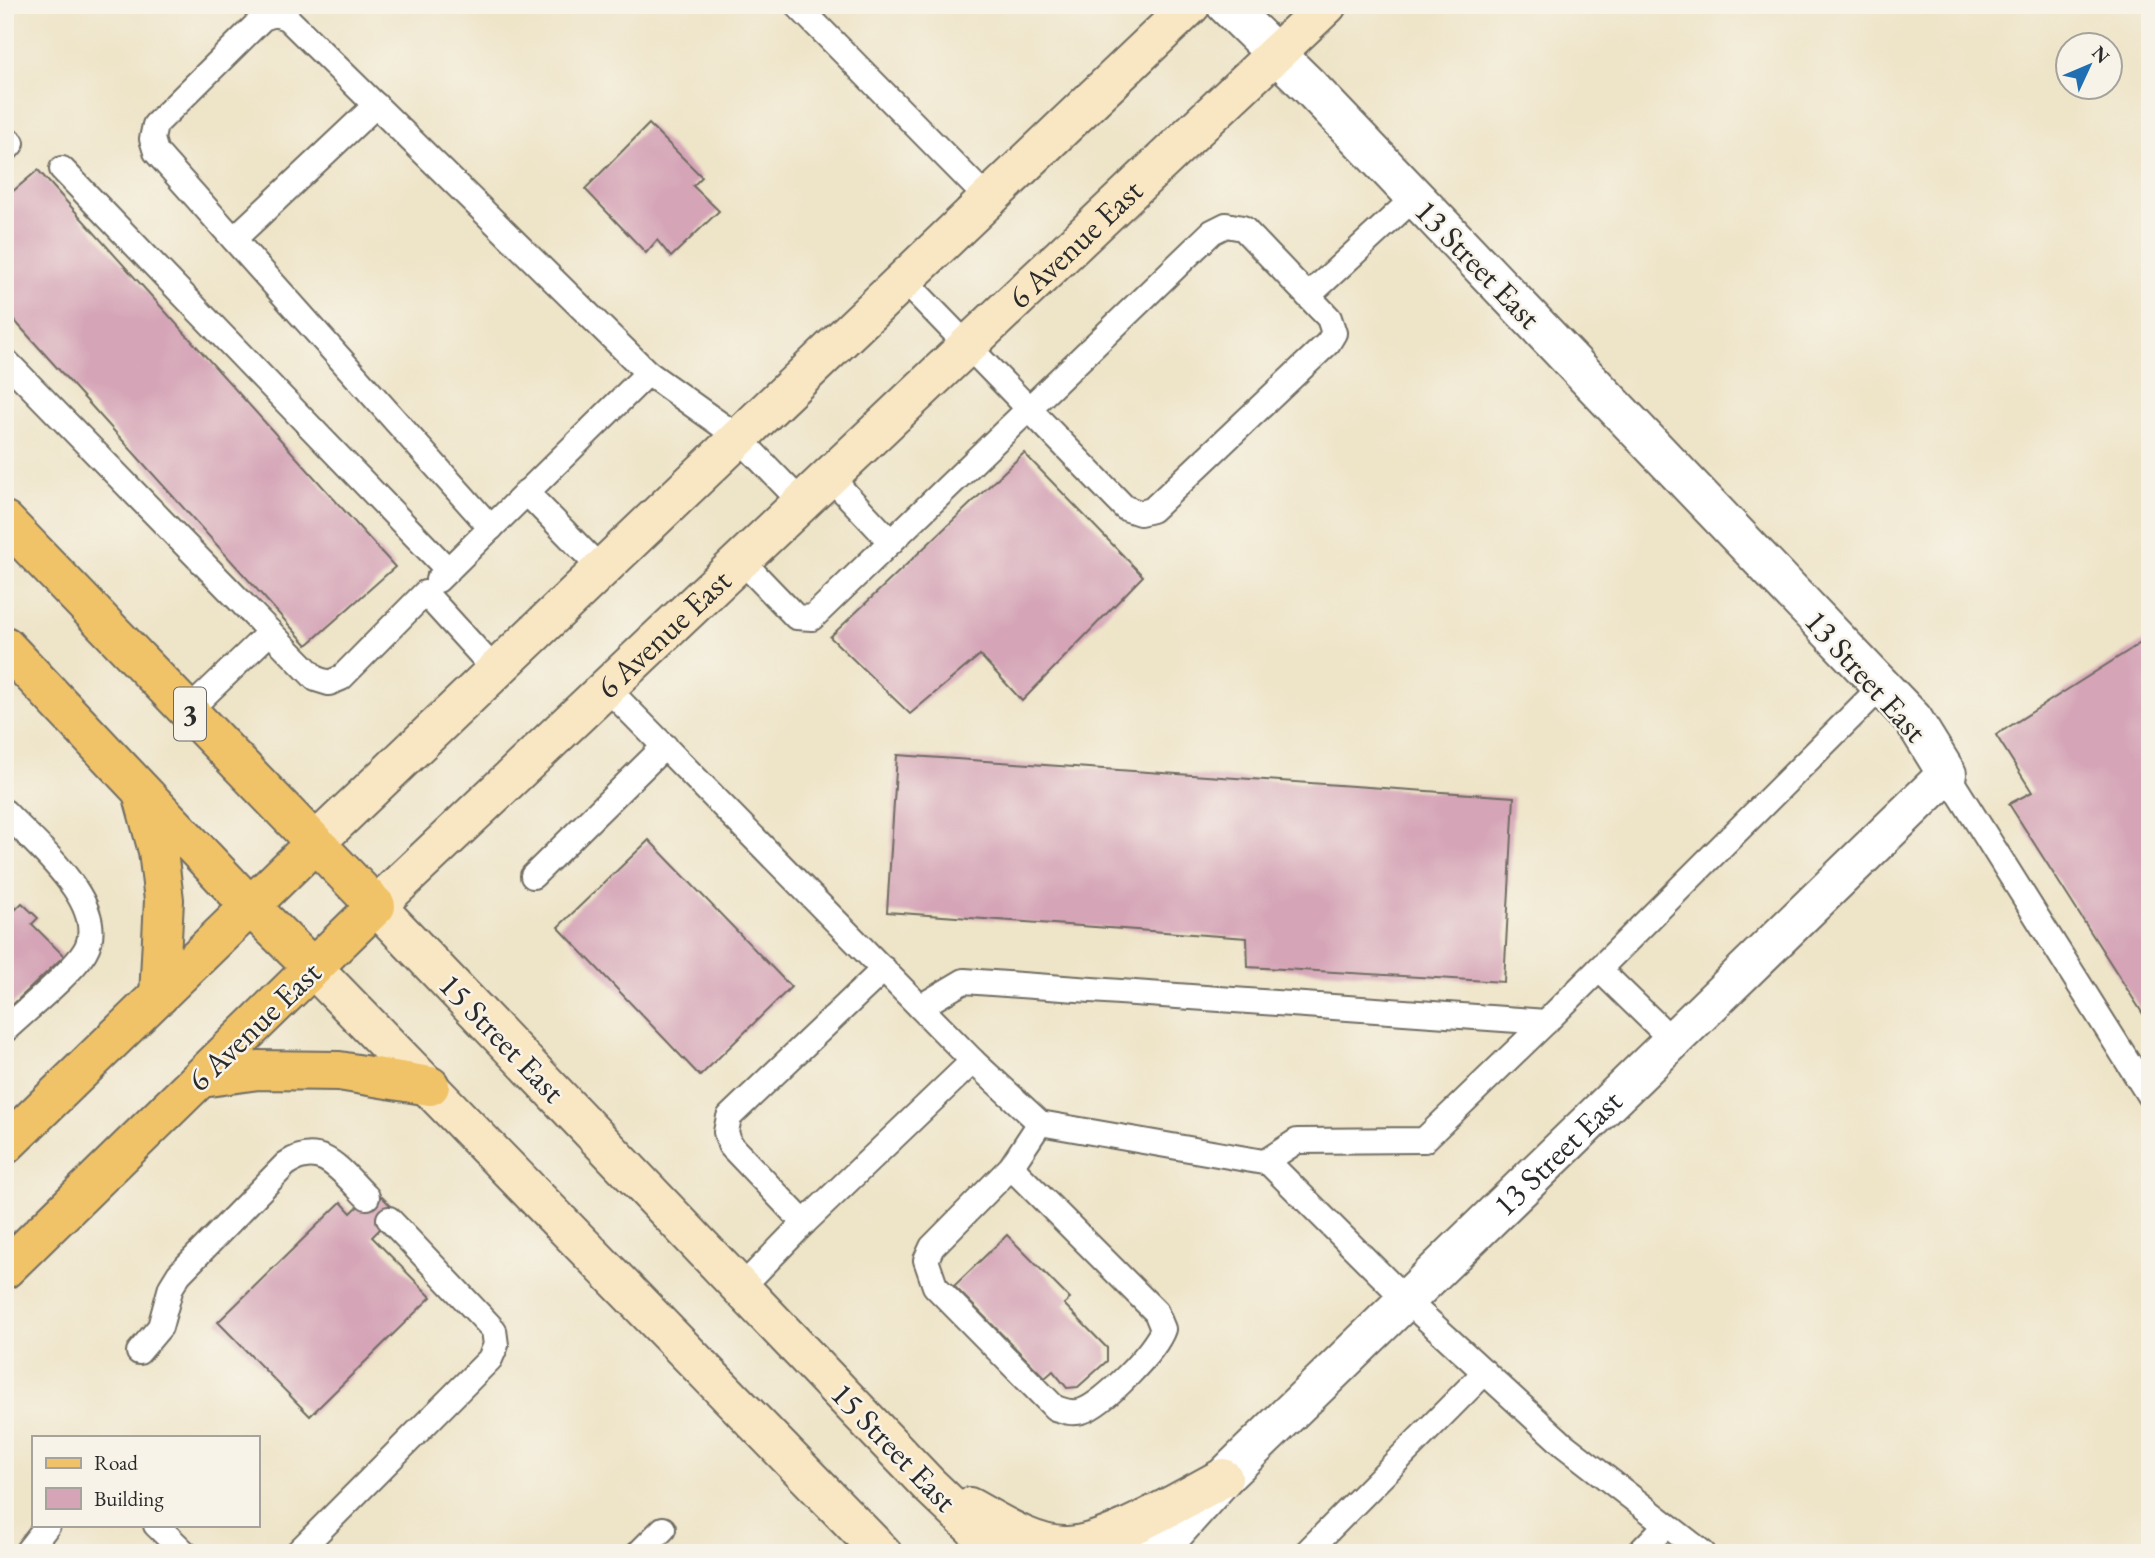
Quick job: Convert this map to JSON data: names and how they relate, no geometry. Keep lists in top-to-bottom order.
{
  "streets": {
    "main road": ["6 Avenue East", "3", "15 Street East"],
    "street": ["13 Street East"]
  },
  "crossings": [
    ["6 Avenue East", "13 Street East"],
    ["6 Avenue East", "15 Street East"]
  ],
  "legend": ["Road", "Building"],
  "north": "top right"
}
